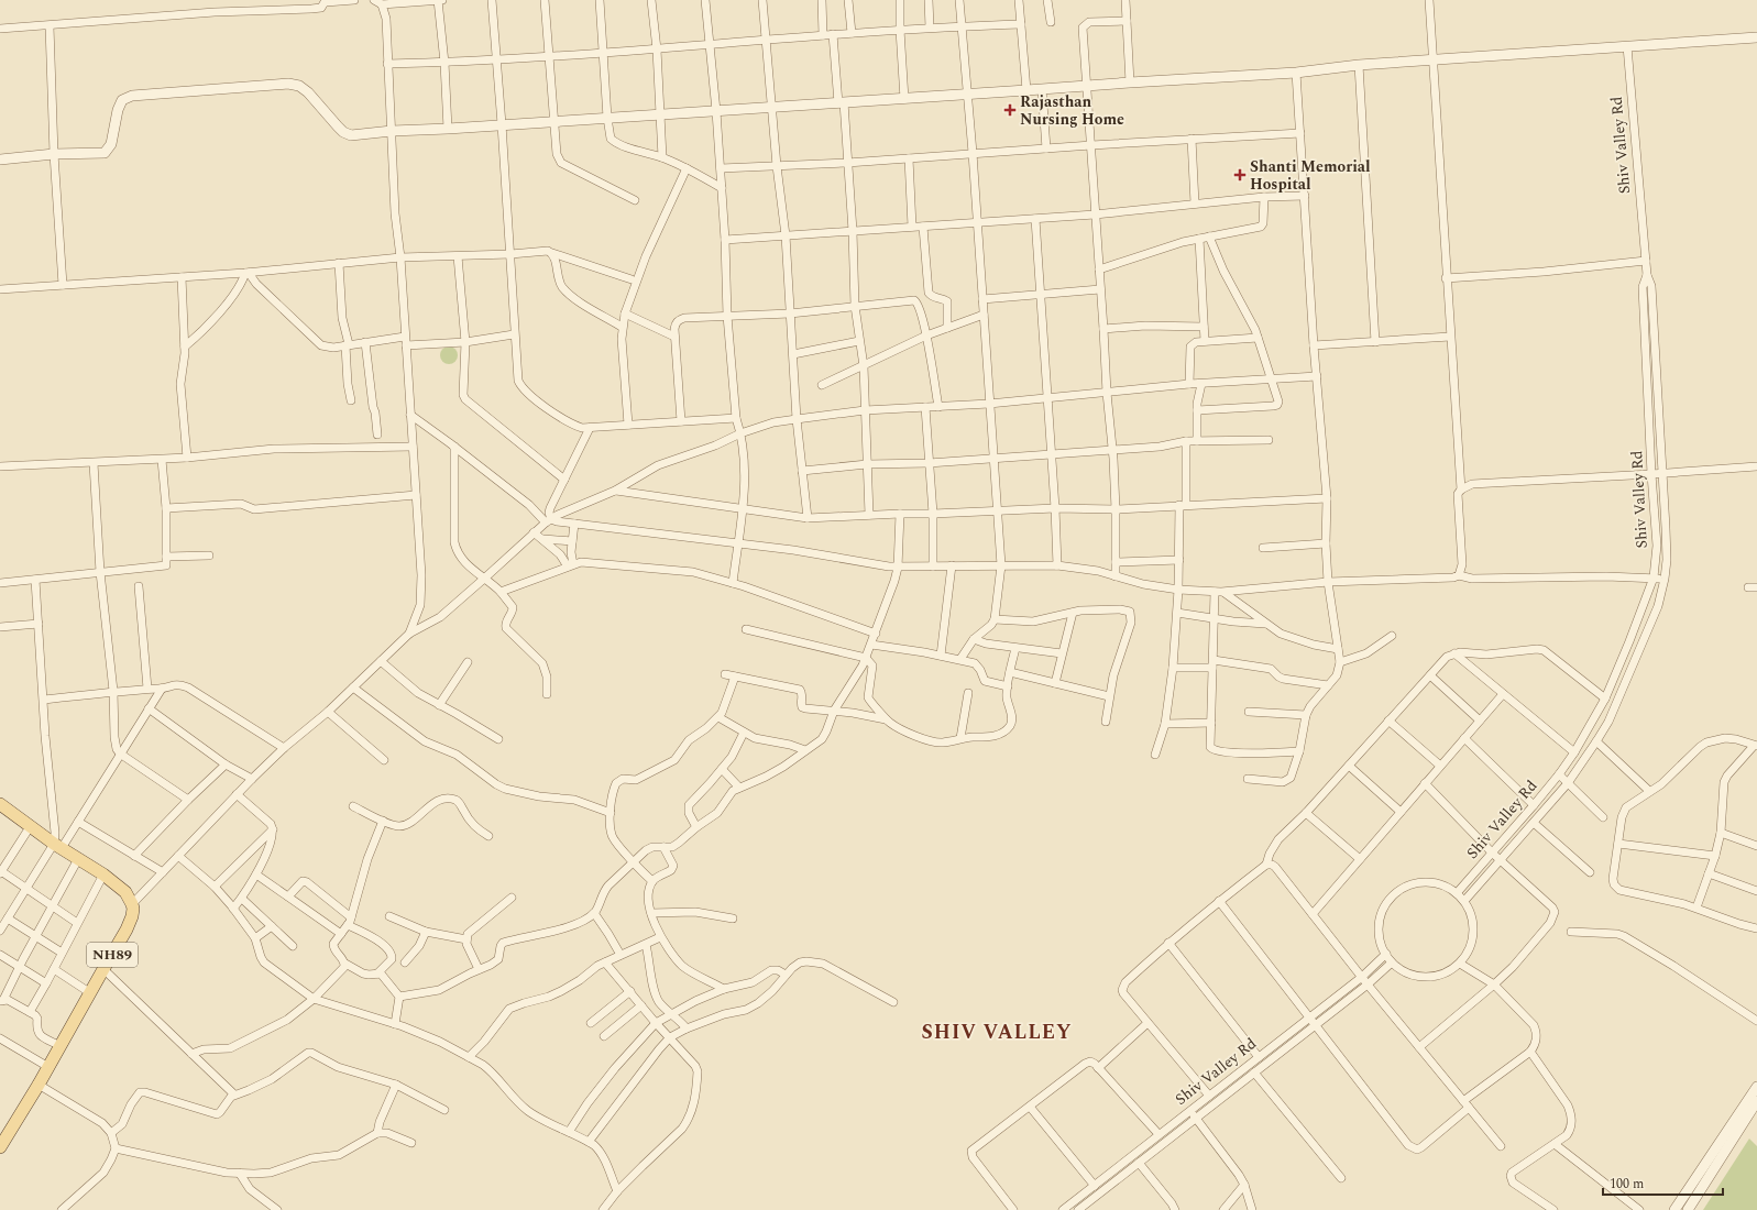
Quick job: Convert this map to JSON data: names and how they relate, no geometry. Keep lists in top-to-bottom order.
{
  "streets": {
    "main road": ["NH89"],
    "street": ["Shiv Valley Rd"]
  },
  "districts": ["SHIV VALLEY"],
  "places": {
    "health": ["Rajasthan Nursing Home", "Shanti Memorial Hospital"]
  },
  "scale_bar": "100 m"
}
